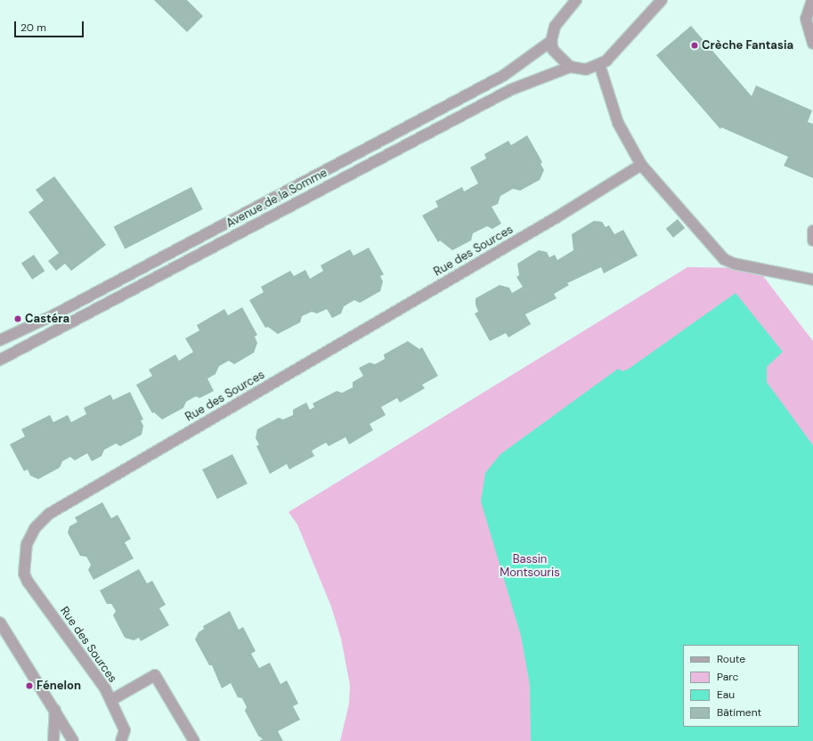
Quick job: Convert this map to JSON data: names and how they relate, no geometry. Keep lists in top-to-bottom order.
{
  "streets": {
    "street": ["Avenue de la Somme", "Rue des Sources"]
  },
  "parks": ["Bassin Montsouris"],
  "places": ["Crèche Fantasia", "Castéra", "Fénelon"],
  "legend": [
    "Route",
    "Parc",
    "Eau",
    "Bâtiment"
  ],
  "scale_bar": "20 m"
}
